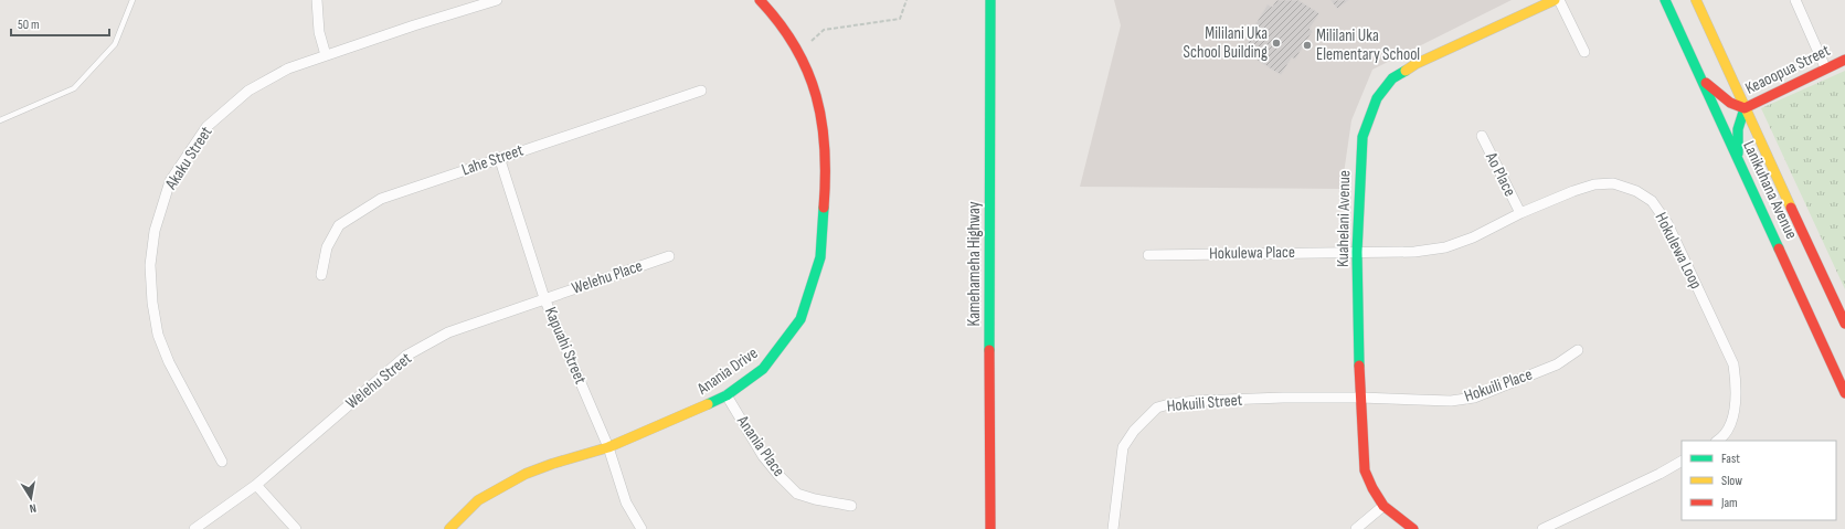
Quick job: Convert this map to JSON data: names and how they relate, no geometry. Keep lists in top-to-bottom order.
{
  "streets": {
    "street": [
      "Keaoopua Street",
      "Akaku Street",
      "Lahe Street",
      "Ao Place",
      "Lanikuhana Avenue",
      "Kuahelani Avenue",
      "Hokulewa Loop",
      "Hokulewa Place",
      "Kamehameha Highway",
      "Welehu Place",
      "Kapuahi Street",
      "Anania Drive",
      "Welehu Street",
      "Hokuili Place",
      "Hokuili Street",
      "Anania Place"
    ]
  },
  "crossings": [
    ["Keaoopua Street", "Lanikuhana Avenue"],
    ["Lahe Street", "Kapuahi Street"],
    ["Ao Place", "Hokulewa Loop"],
    ["Kuahelani Avenue", "Hokulewa Loop"],
    ["Kuahelani Avenue", "Hokulewa Place"],
    ["Kuahelani Avenue", "Hokuili Place"],
    ["Kuahelani Avenue", "Hokuili Street"],
    ["Hokulewa Loop", "Hokulewa Place"],
    ["Welehu Place", "Kapuahi Street"],
    ["Welehu Place", "Welehu Street"],
    ["Kapuahi Street", "Anania Drive"],
    ["Kapuahi Street", "Welehu Street"],
    ["Anania Drive", "Anania Place"],
    ["Hokuili Place", "Hokuili Street"]
  ],
  "places": ["Mililani Uka School Building", "Mililani Uka Elementary School"],
  "legend": ["Fast", "Slow", "Jam"],
  "scale_bar": "50 m",
  "north": "bottom"
}
